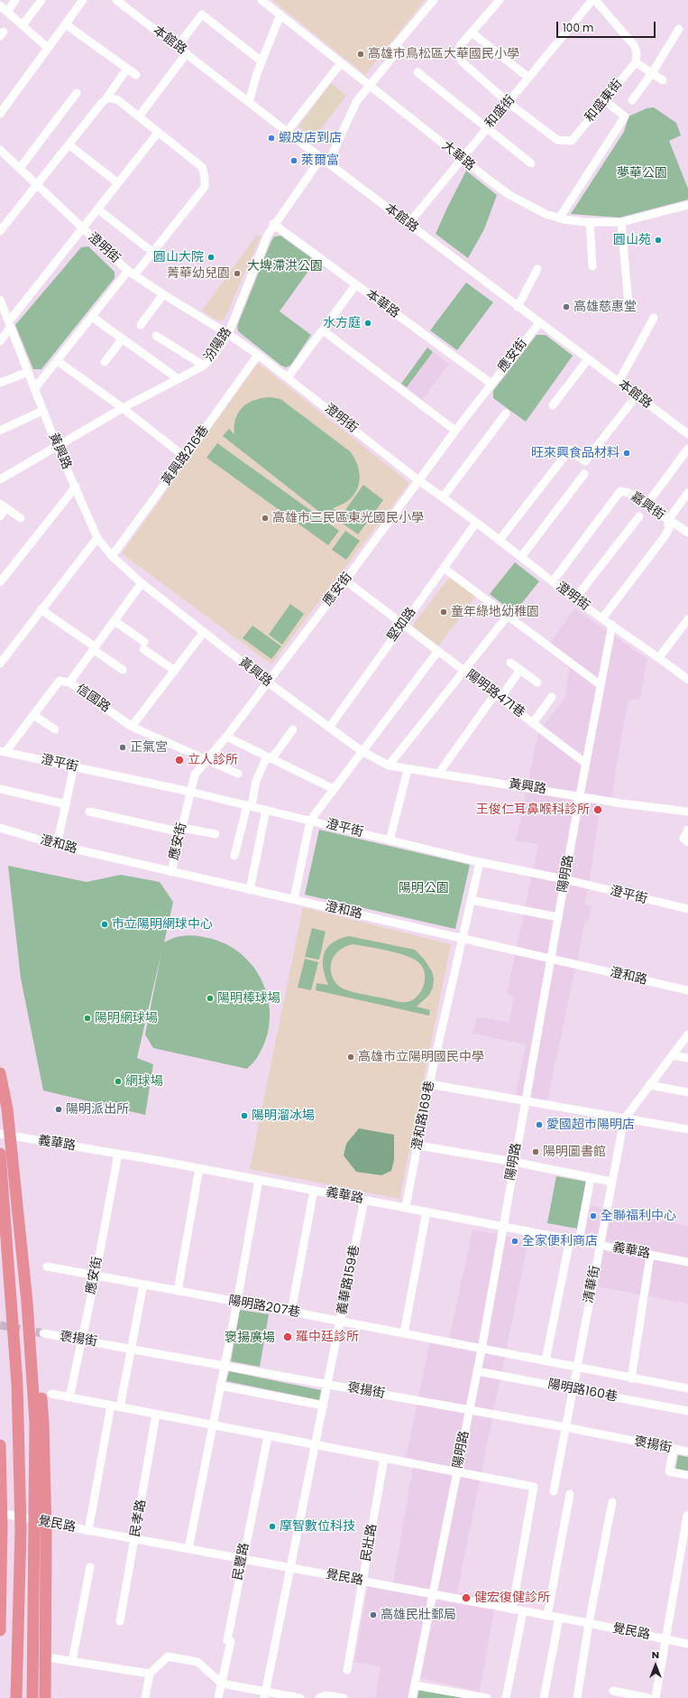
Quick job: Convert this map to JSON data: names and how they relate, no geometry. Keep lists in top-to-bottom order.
{
  "streets": {
    "street": [
      "本館路",
      "和盛東街",
      "和盛街",
      "大華路",
      "澄明街",
      "本華路",
      "汾陽路",
      "應安街",
      "黃興路",
      "黃興路216巷",
      "嘉興街",
      "堅如路",
      "陽明路471巷",
      "信國路",
      "澄平街",
      "澄和路",
      "陽明路",
      "澄和路169巷",
      "義華路",
      "義華路159巷",
      "清華街",
      "陽明路207巷",
      "褒揚街",
      "陽明路160巷",
      "民孝路",
      "覺民路",
      "民壯路",
      "民豐路"
    ]
  },
  "crossings": [
    ["本館路", "和盛街"],
    ["本館路", "汾陽路"],
    ["本館路", "應安街"],
    ["和盛東街", "和盛街"],
    ["和盛街", "大華路"],
    ["大華路", "汾陽路"],
    ["澄明街", "汾陽路"],
    ["澄明街", "應安街"],
    ["澄明街", "黃興路216巷"],
    ["澄明街", "嘉興街"],
    ["澄明街", "堅如路"],
    ["澄明街", "陽明路"],
    ["本華路", "汾陽路"],
    ["本華路", "應安街"],
    ["汾陽路", "黃興路"],
    ["應安街", "黃興路"],
    ["應安街", "陽明路471巷"],
    ["應安街", "信國路"],
    ["應安街", "澄平街"],
    ["應安街", "澄和路"],
    ["應安街", "義華路"],
    ["應安街", "陽明路207巷"],
    ["應安街", "褒揚街"],
    ["黃興路", "黃興路216巷"],
    ["黃興路", "堅如路"],
    ["黃興路", "信國路"],
    ["黃興路", "陽明路"],
    ["堅如路", "陽明路471巷"],
    ["陽明路471巷", "陽明路"],
    ["澄平街", "陽明路"],
    ["澄平街", "澄和路169巷"],
    ["澄和路", "陽明路"],
    ["澄和路", "澄和路169巷"],
    ["陽明路", "義華路"],
    ["陽明路", "陽明路207巷"],
    ["陽明路", "褒揚街"],
    ["陽明路", "陽明路160巷"],
    ["陽明路", "覺民路"],
    ["澄和路169巷", "義華路"],
    ["義華路", "義華路159巷"],
    ["義華路", "清華街"],
    ["義華路159巷", "陽明路207巷"],
    ["義華路159巷", "褒揚街"],
    ["義華路159巷", "覺民路"],
    ["清華街", "陽明路207巷"],
    ["清華街", "褒揚街"],
    ["清華街", "陽明路160巷"],
    ["民孝路", "覺民路"],
    ["覺民路", "民壯路"],
    ["覺民路", "民豐路"]
  ],
  "parks": [
    "夢華公園",
    "大埤滯洪公園",
    "陽明公園",
    "褒揚廣場"
  ],
  "places": [
    "高雄市鳥松區大華國民小學",
    "蝦皮店到店",
    "萊爾富",
    "圓山苑",
    "圓山大院",
    "菁華幼兒園",
    "高雄慈惠堂",
    "水方庭",
    "旺來興食品材料",
    "高雄市三民區東光國民小學",
    "童年綠地幼稚園",
    "正氣宮",
    "立人診所",
    "王俊仁耳鼻喉科診所",
    "市立陽明網球中心",
    "陽明棒球場",
    "陽明網球場",
    "高雄市立陽明國民中學",
    "網球場",
    "陽明派出所",
    "陽明溜冰場",
    "愛國超市陽明店",
    "陽明圖書館",
    "全聯福利中心",
    "全家便利商店",
    "羅中廷診所",
    "摩智數位科技",
    "健宏復健診所",
    "高雄民壯郵局"
  ],
  "scale_bar": "100 m",
  "north": "top"
}
